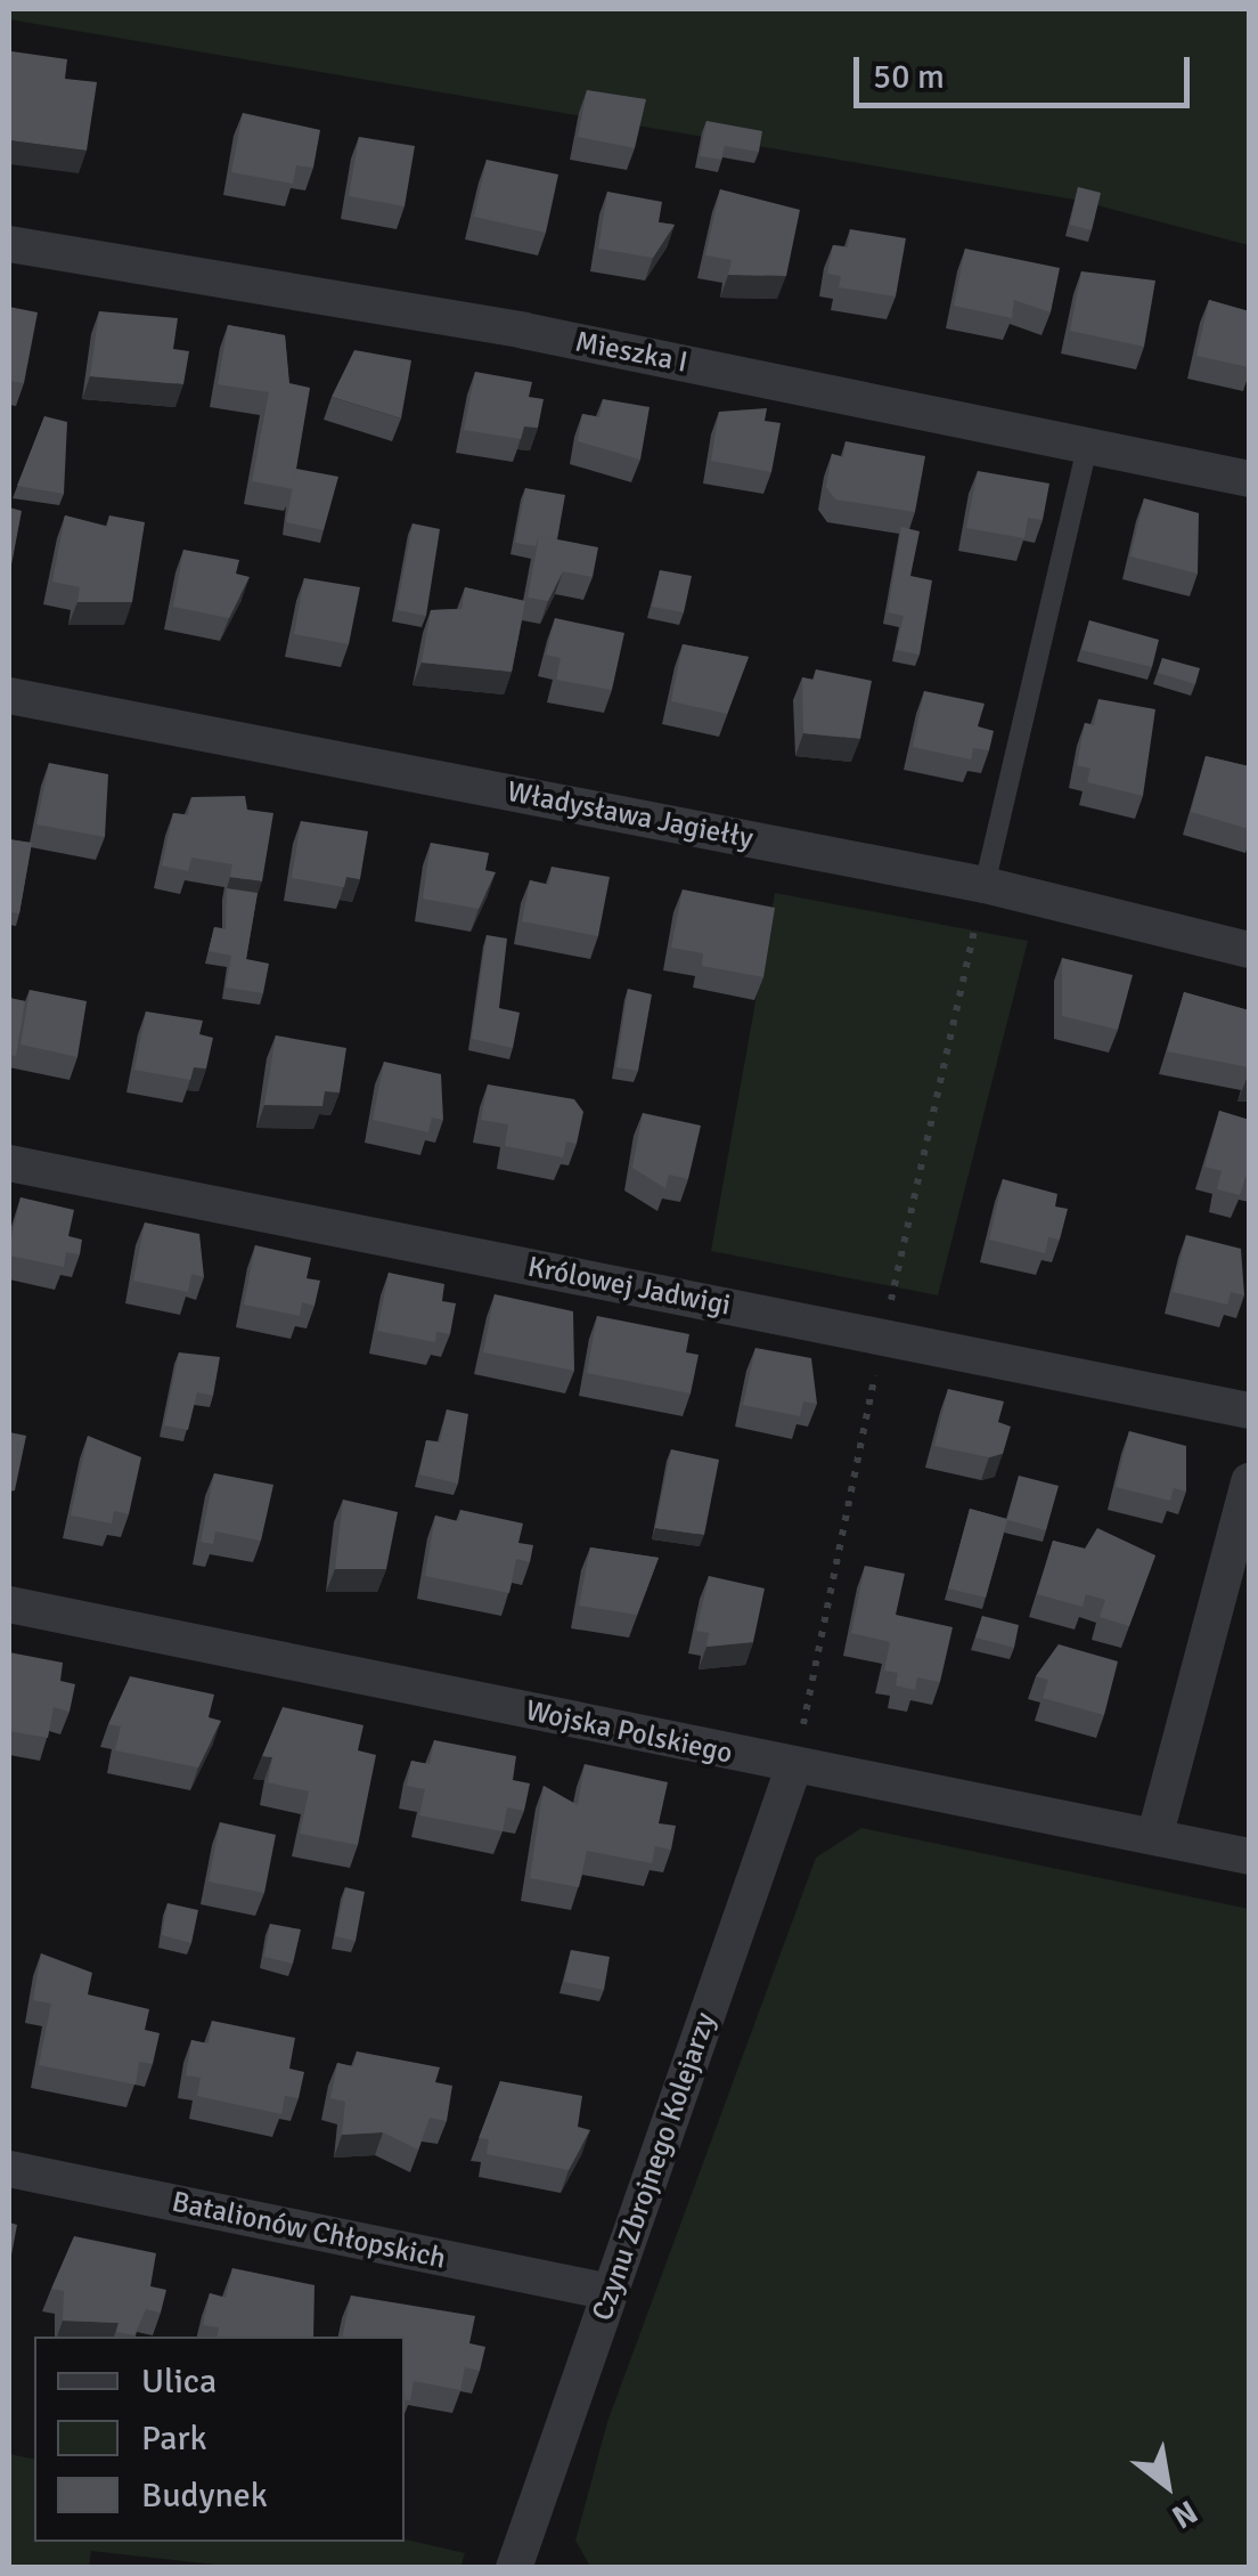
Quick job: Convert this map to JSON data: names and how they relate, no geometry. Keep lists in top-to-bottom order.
{
  "streets": {
    "street": [
      "Mieszka I",
      "Władysława Jagiełły",
      "Królowej Jadwigi",
      "Wojska Polskiego",
      "Czynu Zbrojnego Kolejarzy",
      "Batalionów Chłopskich"
    ]
  },
  "crossings": [
    ["Wojska Polskiego", "Czynu Zbrojnego Kolejarzy"],
    ["Czynu Zbrojnego Kolejarzy", "Batalionów Chłopskich"]
  ],
  "legend": ["Ulica", "Park", "Budynek"],
  "scale_bar": "50 m",
  "north": "bottom right"
}
